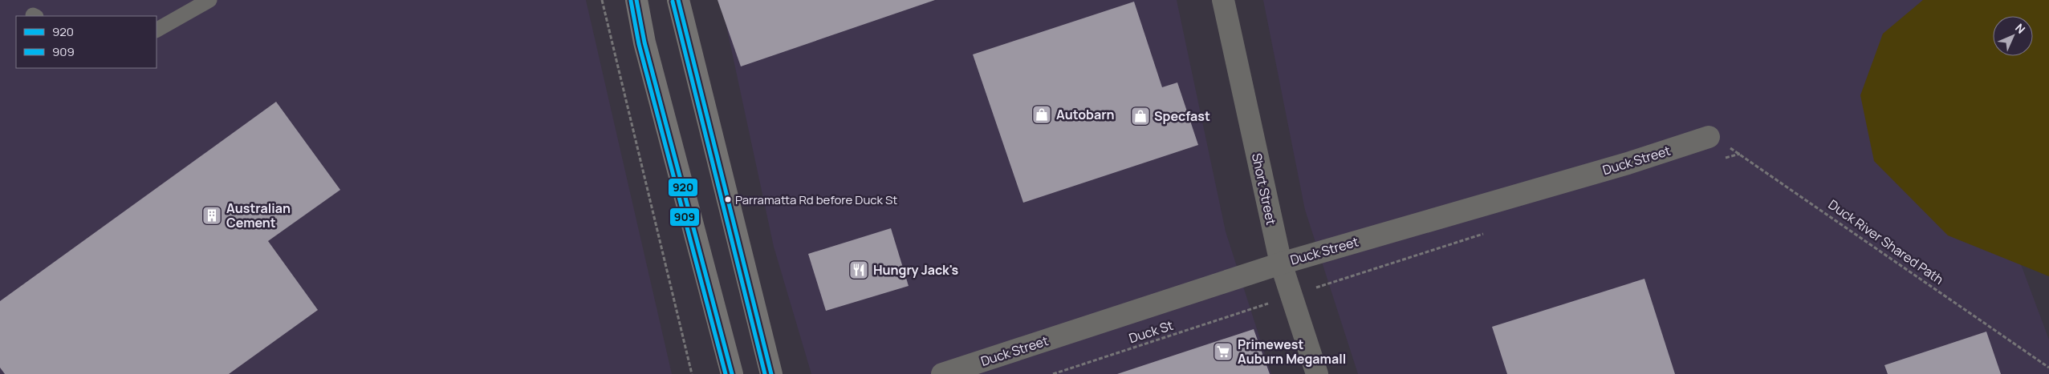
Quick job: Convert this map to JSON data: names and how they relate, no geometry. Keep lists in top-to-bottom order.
{
  "streets": {
    "street": ["Duck Street", "Short Street"],
    "path": ["Duck River Shared Path", "Duck St"]
  },
  "crossings": [
    ["Duck Street", "Short Street"],
    ["Duck Street", "Duck River Shared Path"]
  ],
  "places": {
    "shop": ["Autobarn", "Specfast"],
    "other": ["Parramatta Rd before Duck St"],
    "building": ["Australian Cement"],
    "restaurant": ["Hungry Jack's"],
    "supermarket": ["Primewest Auburn Megamall"]
  },
  "lines": ["transit line 920", "transit line 909"],
  "legend": ["920", "909"],
  "north": "top right"
}
